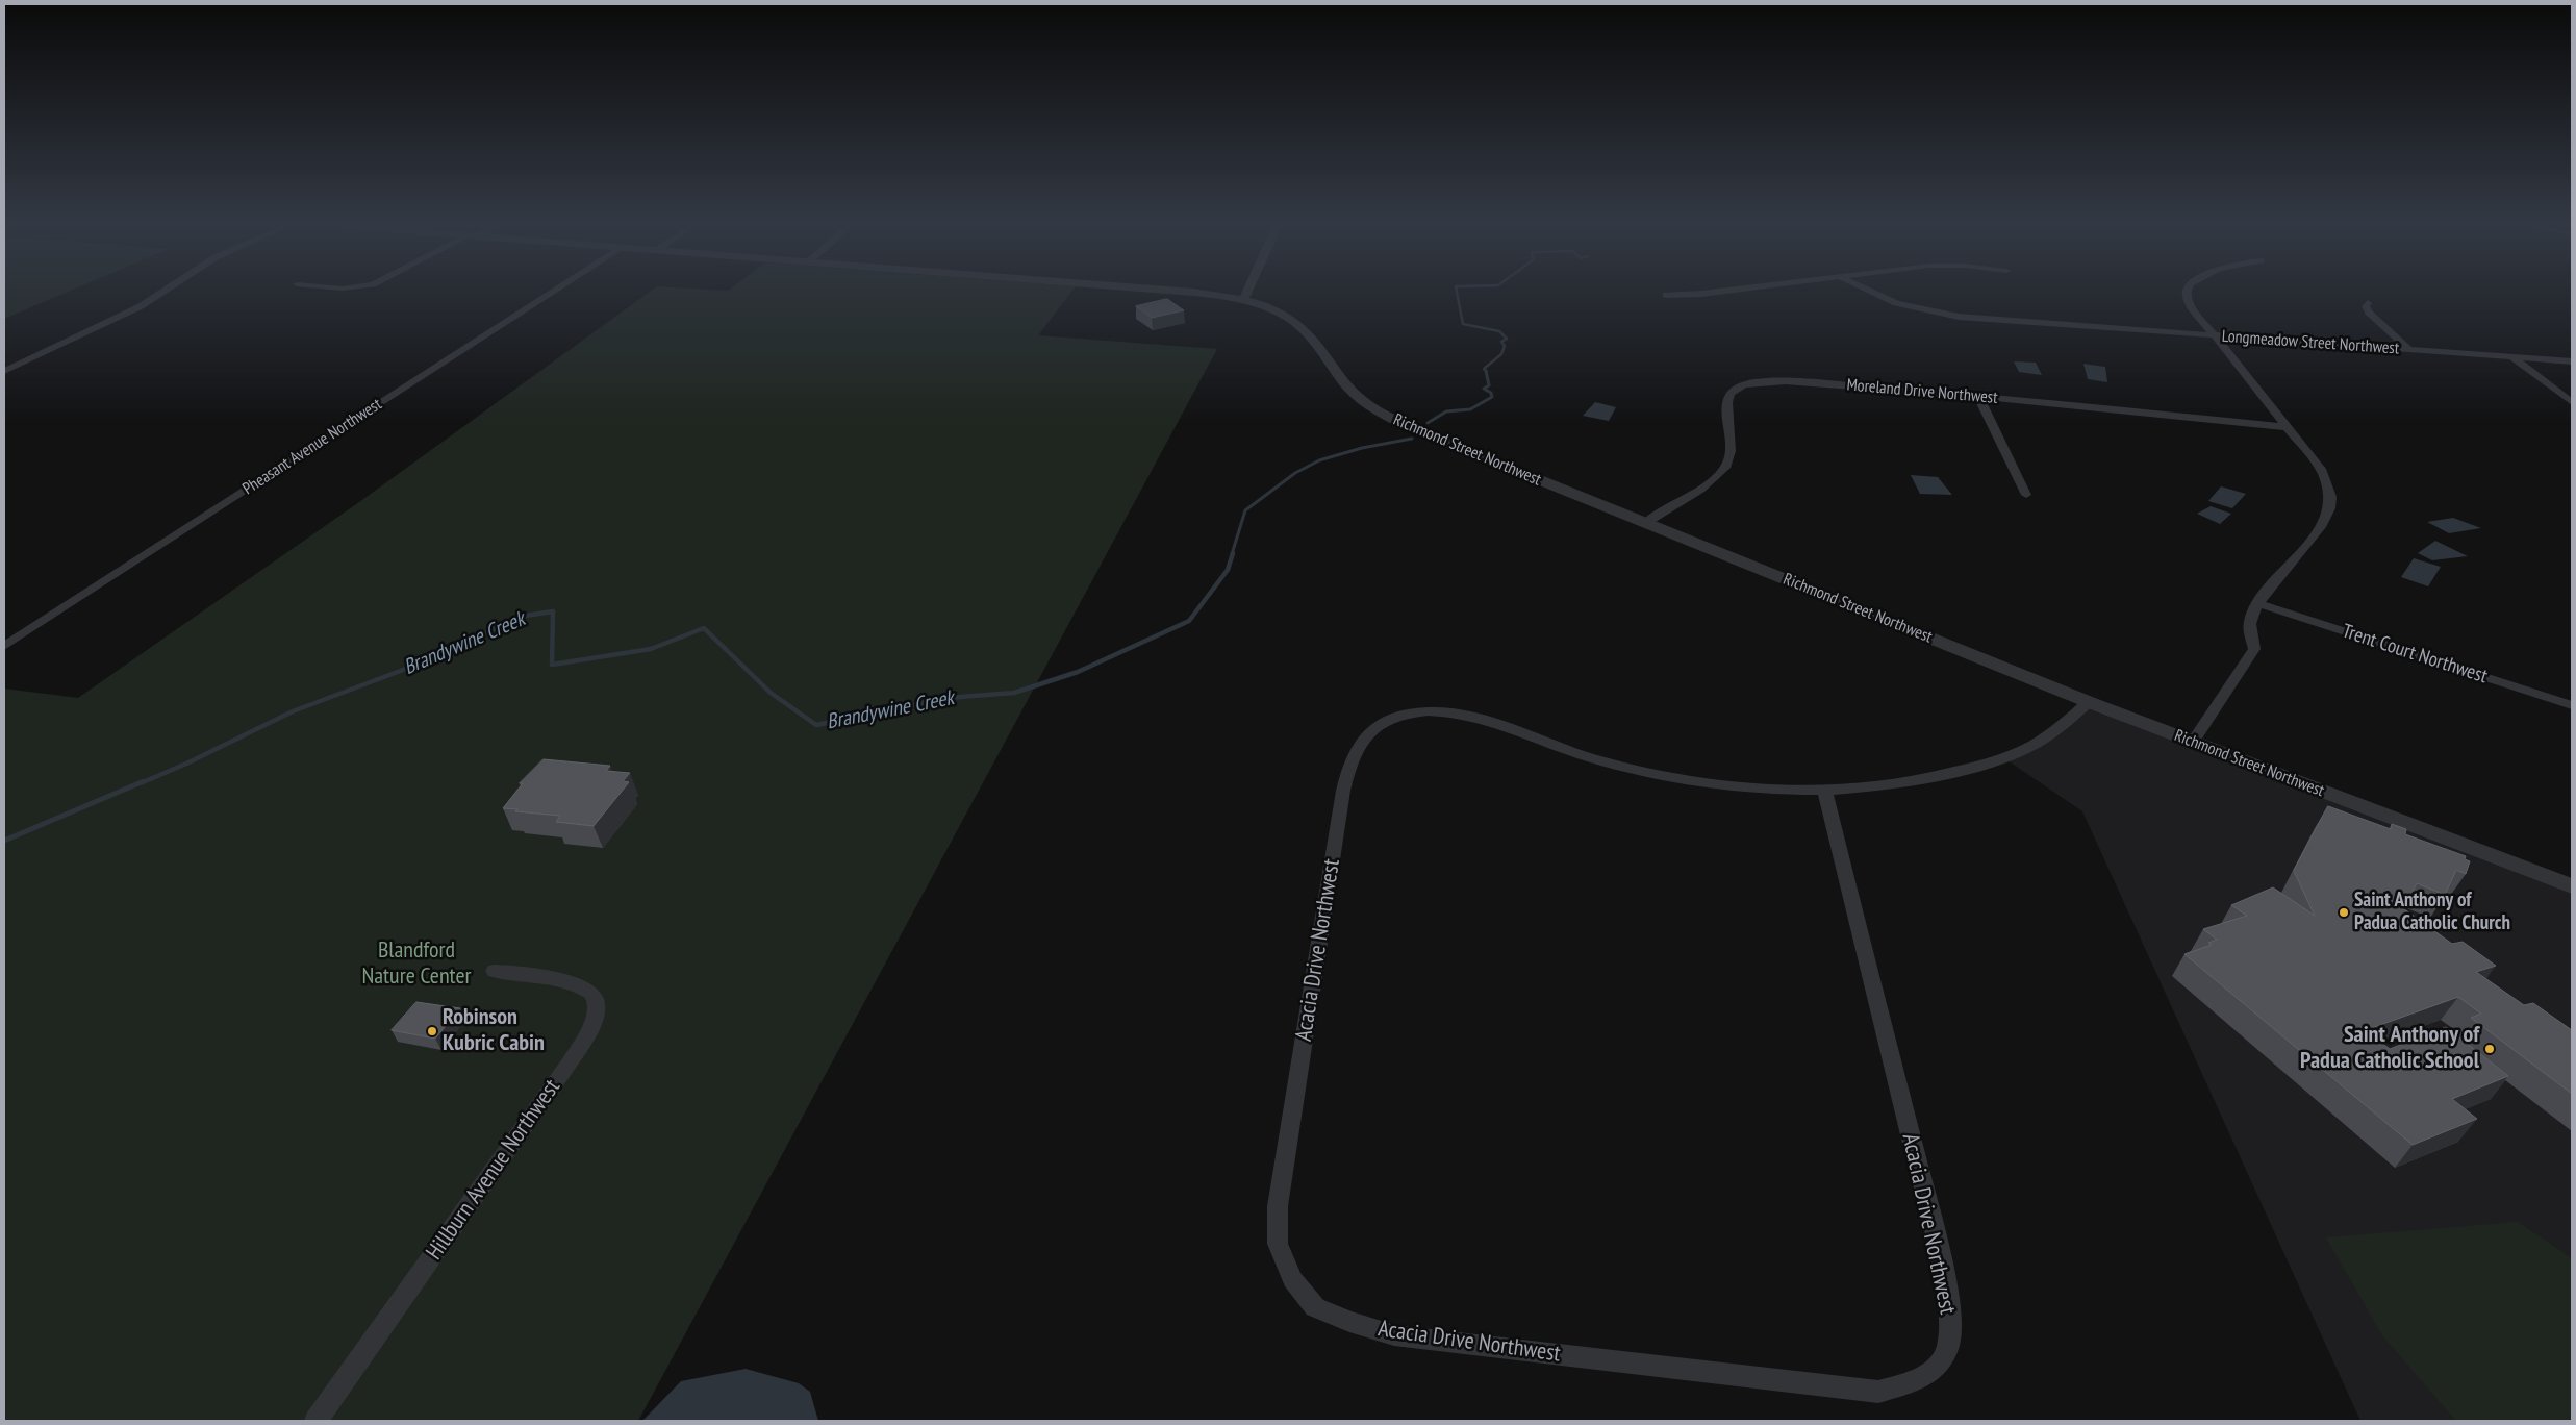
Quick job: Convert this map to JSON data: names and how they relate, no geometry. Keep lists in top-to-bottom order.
{
  "streets": {
    "street": [
      "Longmeadow Street Northwest",
      "Moreland Drive Northwest",
      "Pheasant Avenue Northwest",
      "Richmond Street Northwest",
      "Trent Court Northwest",
      "Acacia Drive Northwest",
      "Hillburn Avenue Northwest"
    ]
  },
  "crossings": [
    ["Moreland Drive Northwest", "Richmond Street Northwest"],
    ["Richmond Street Northwest", "Acacia Drive Northwest"]
  ],
  "water": ["Brandywine Creek"],
  "parks": ["Blandford Nature Center"],
  "places": ["Saint Anthony of Padua Catholic Church", "Robinson Kubric Cabin", "Saint Anthony of Padua Catholic School"]
}
